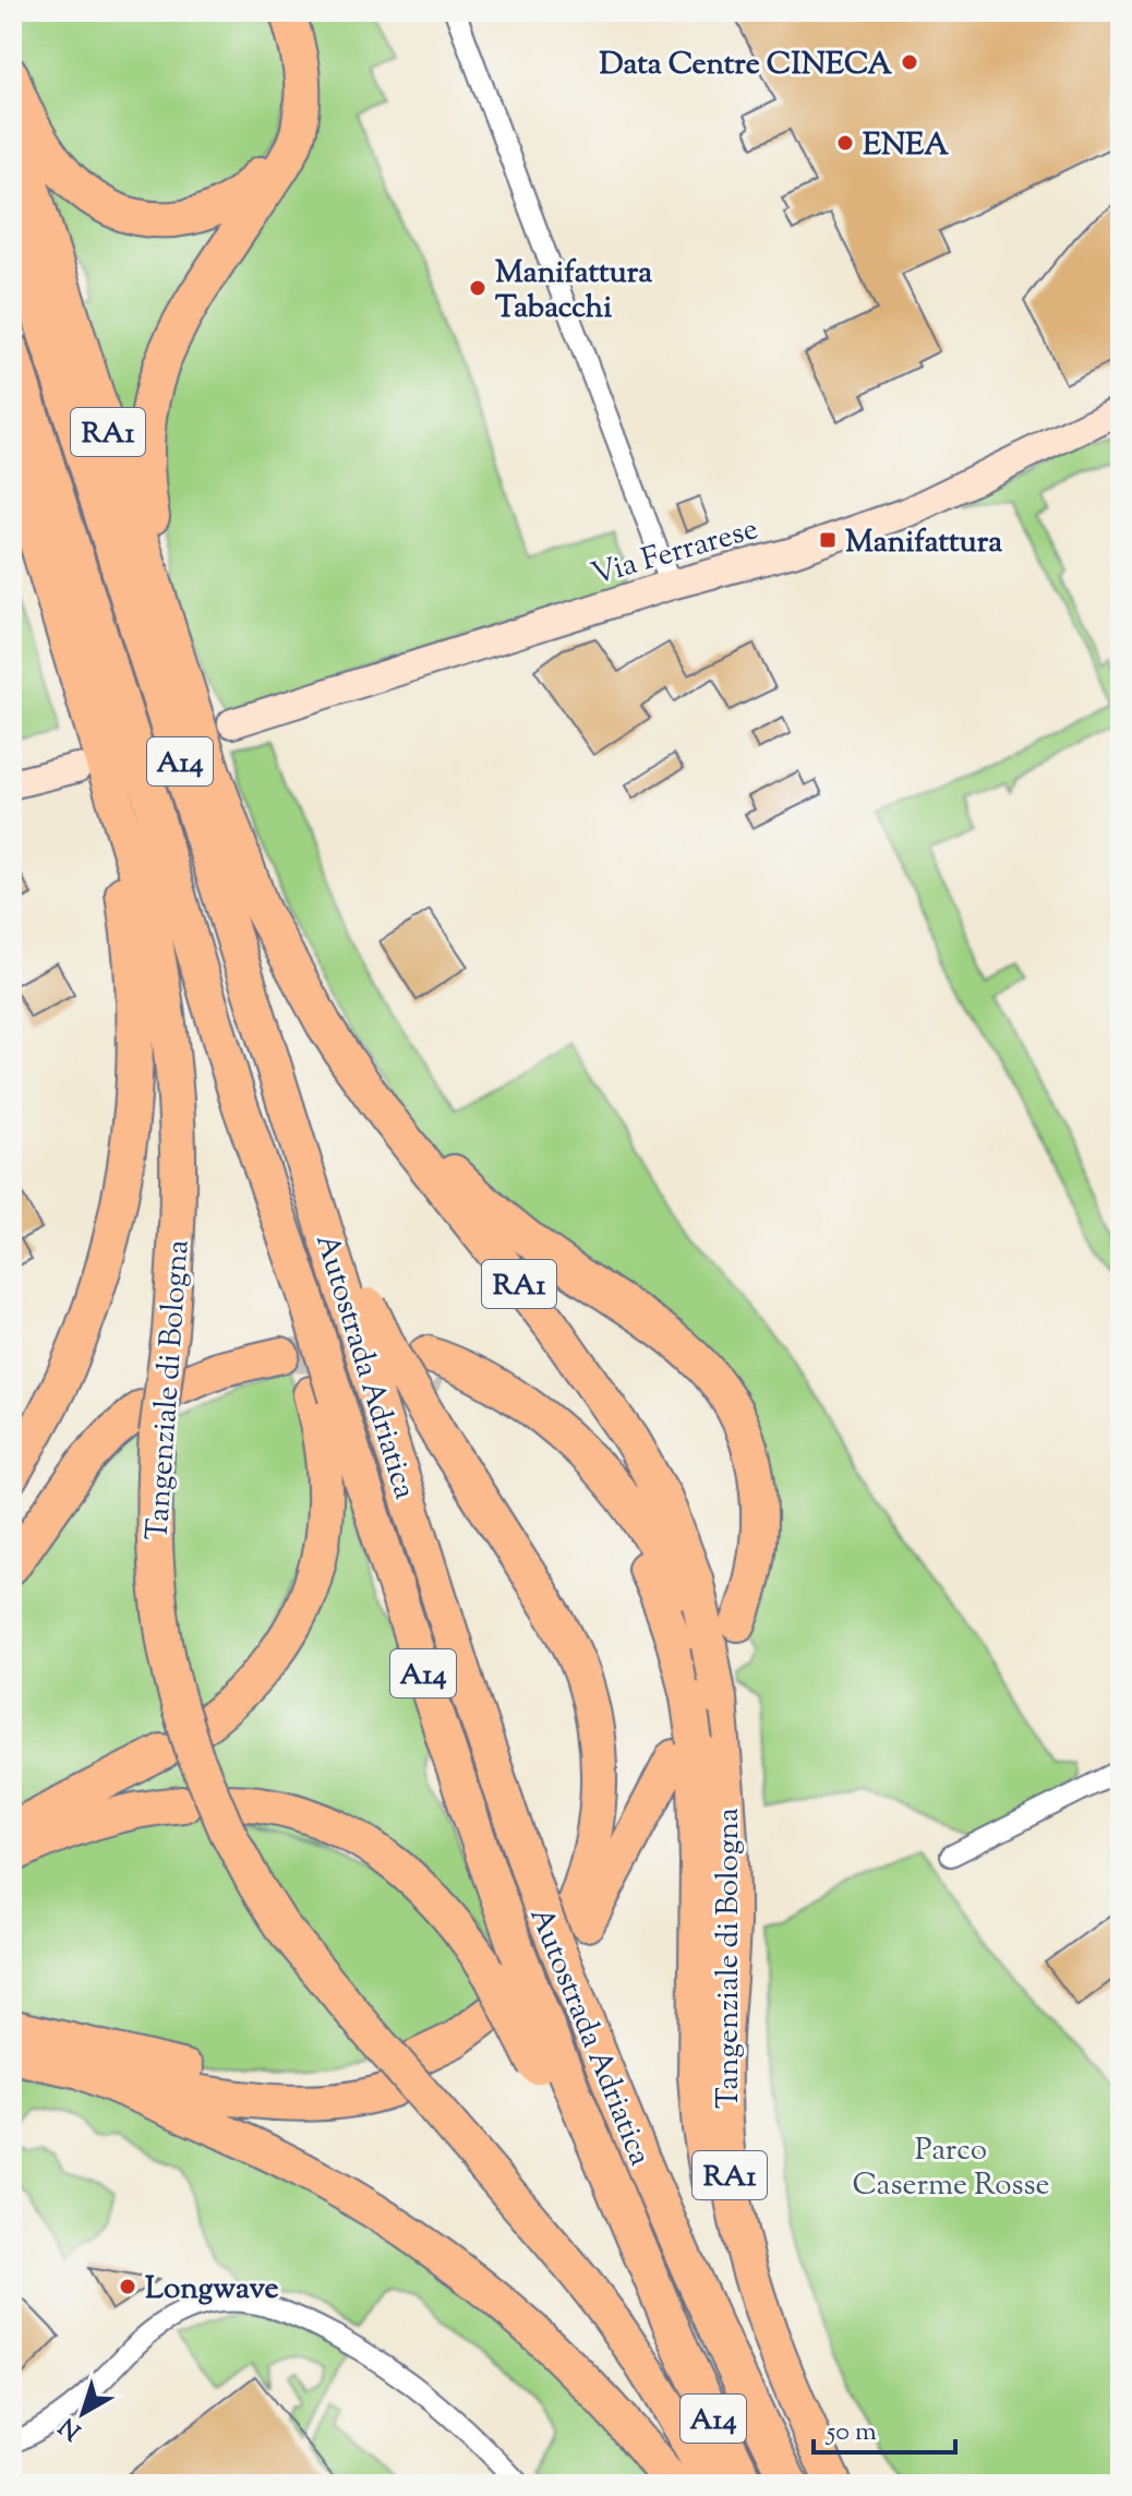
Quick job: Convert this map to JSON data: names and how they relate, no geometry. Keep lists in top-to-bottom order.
{
  "streets": {
    "highway": [
      "RA1",
      "A14",
      "Autostrada Adriatica",
      "Tangenziale di Bologna"
    ],
    "main road": ["Via Ferrarese"]
  },
  "crossings": [
    ["A14", "Autostrada Adriatica"]
  ],
  "parks": ["Parco Caserme Rosse"],
  "places": {
    "other": [
      "Data Centre CINECA",
      "ENEA",
      "Manifattura Tabacchi",
      "Longwave"
    ],
    "transit": ["Manifattura"]
  },
  "scale_bar": "50 m",
  "north": "bottom left"
}
